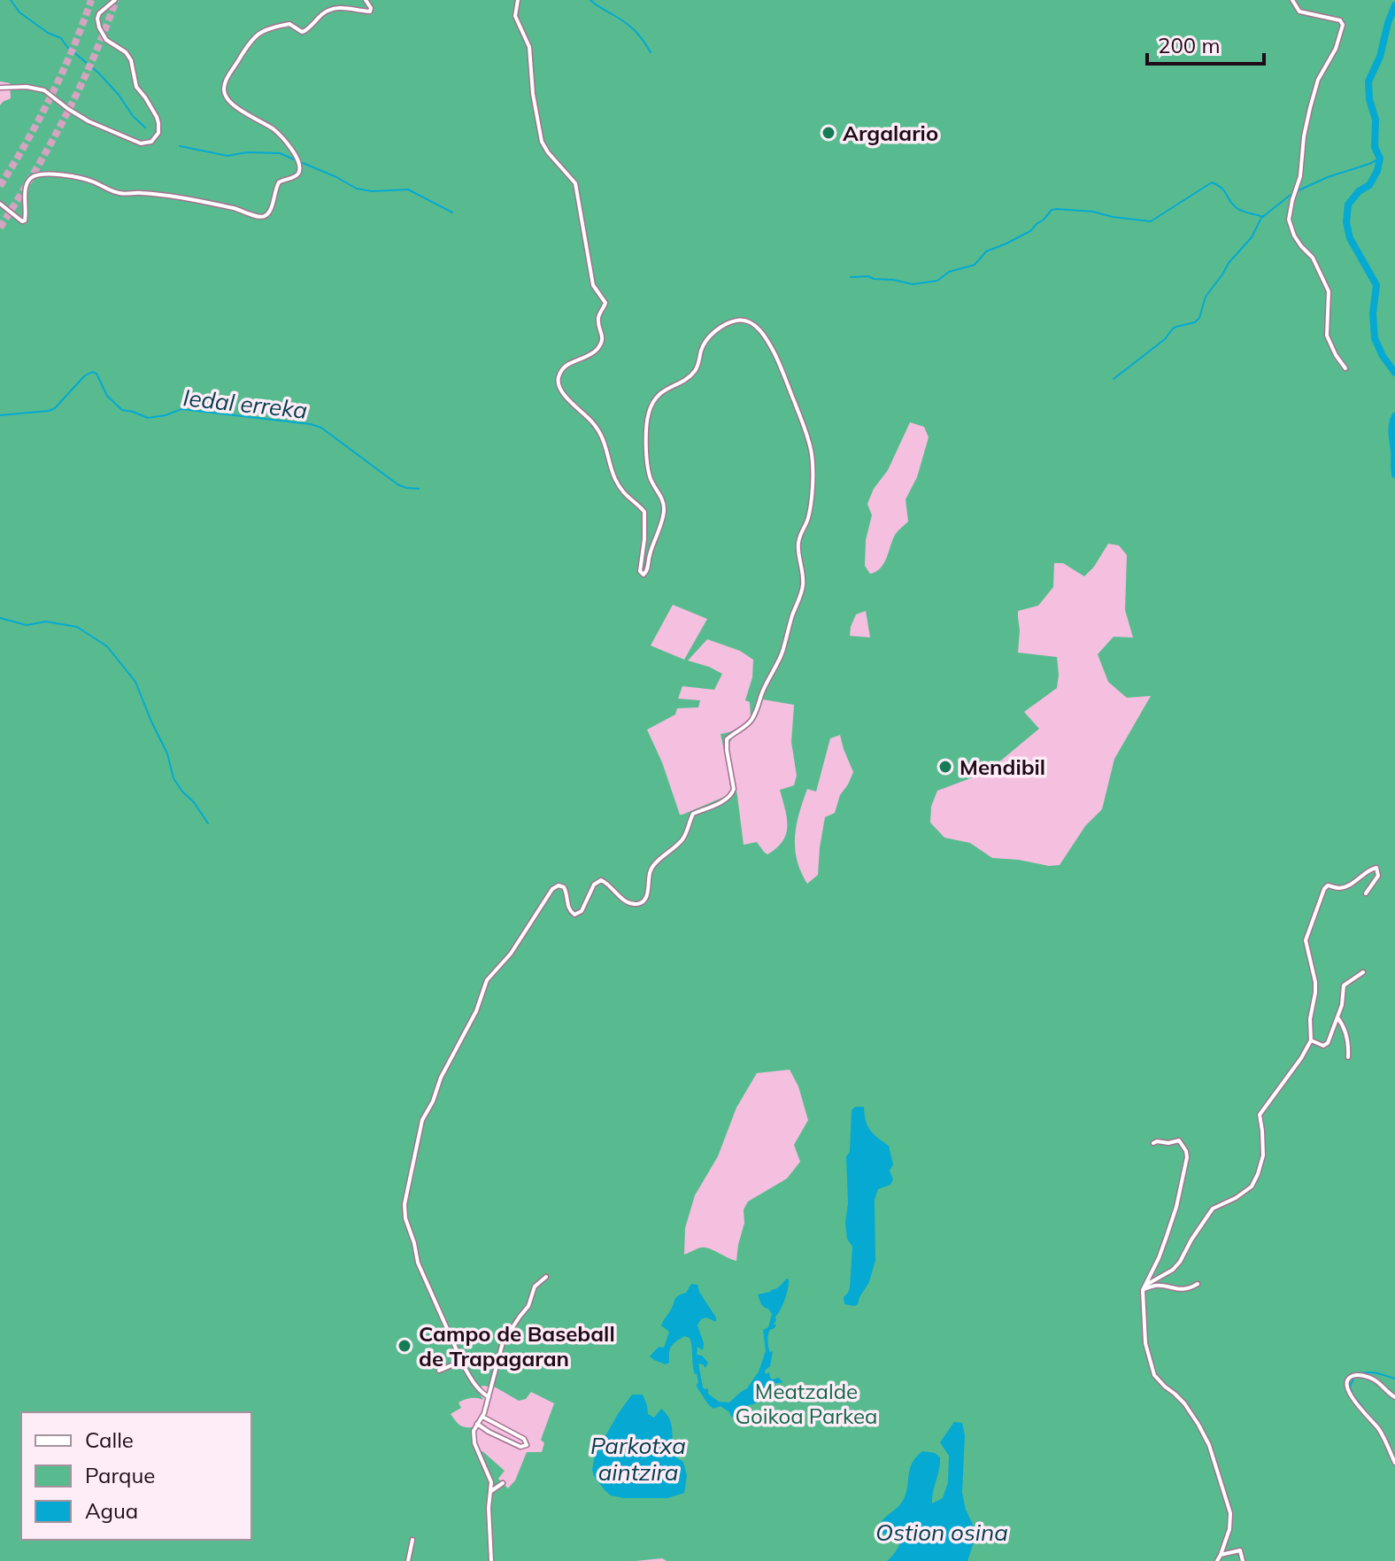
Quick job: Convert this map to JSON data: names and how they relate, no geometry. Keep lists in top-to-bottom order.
{
  "water": ["Iedal erreka", "Parkotxa aintzira", "Ostion osina"],
  "parks": ["Meatzalde Goikoa Parkea"],
  "places": ["Argalario", "Mendibil", "Campo de Baseball de Trapagaran"],
  "legend": ["Calle", "Parque", "Agua"],
  "scale_bar": "200 m"
}
